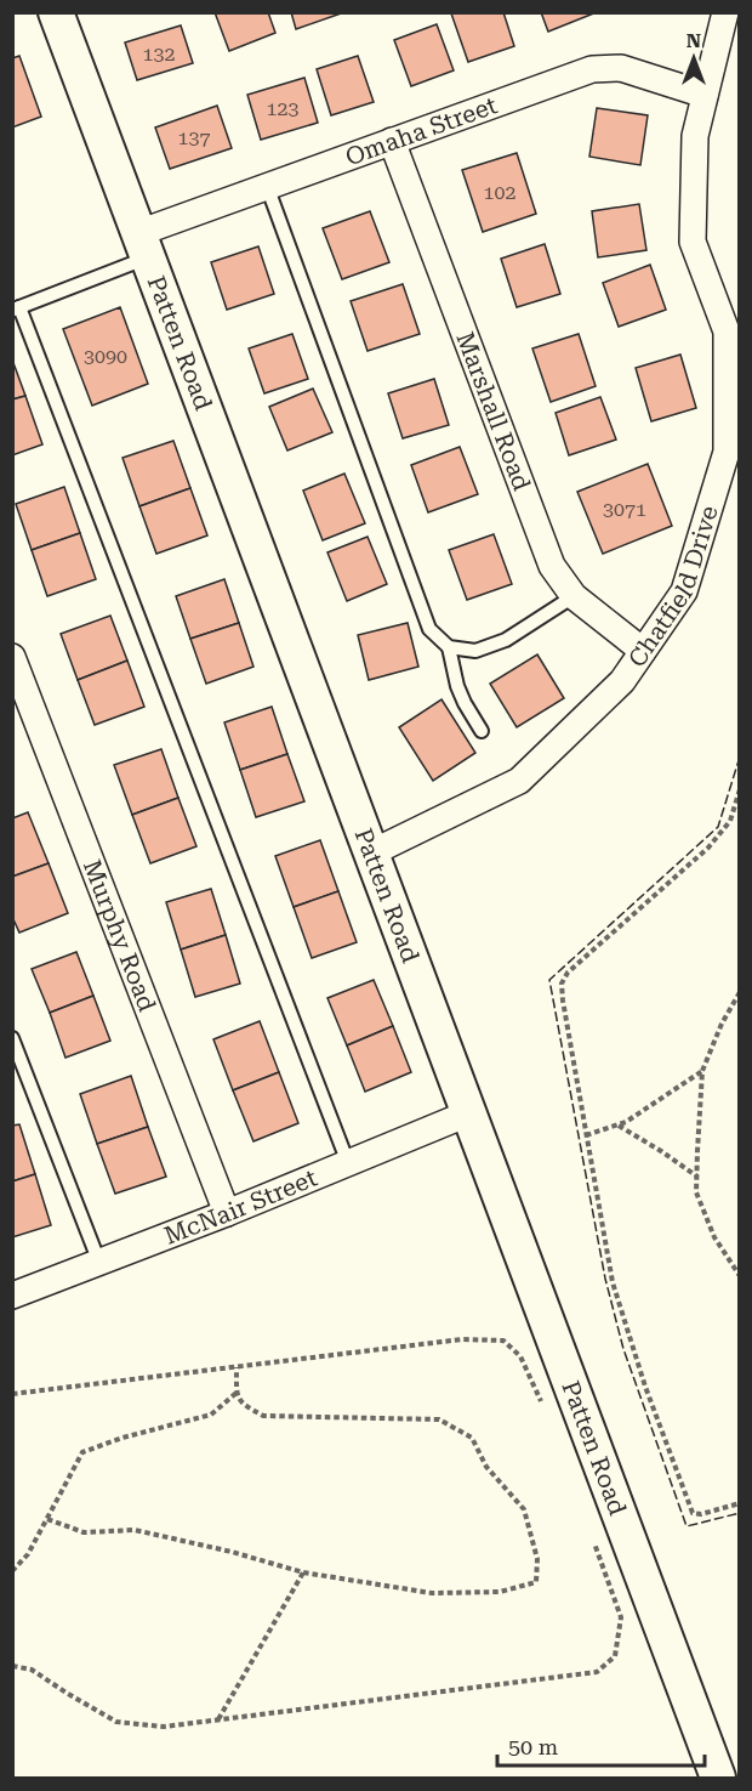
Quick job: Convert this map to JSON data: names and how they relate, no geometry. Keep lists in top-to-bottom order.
{
  "streets": {
    "street": [
      "Omaha Street",
      "Patten Road",
      "Marshall Road",
      "Chatfield Drive",
      "Murphy Road",
      "McNair Street"
    ]
  },
  "crossings": [
    ["Omaha Street", "Patten Road"],
    ["Omaha Street", "Marshall Road"],
    ["Omaha Street", "Chatfield Drive"],
    ["Patten Road", "Chatfield Drive"],
    ["Patten Road", "McNair Street"],
    ["Marshall Road", "Chatfield Drive"],
    ["Murphy Road", "McNair Street"]
  ],
  "house_numbers": [
    "132",
    "123",
    "137",
    "102",
    "3090",
    "3071"
  ],
  "scale_bar": "50 m",
  "north": "top"
}
